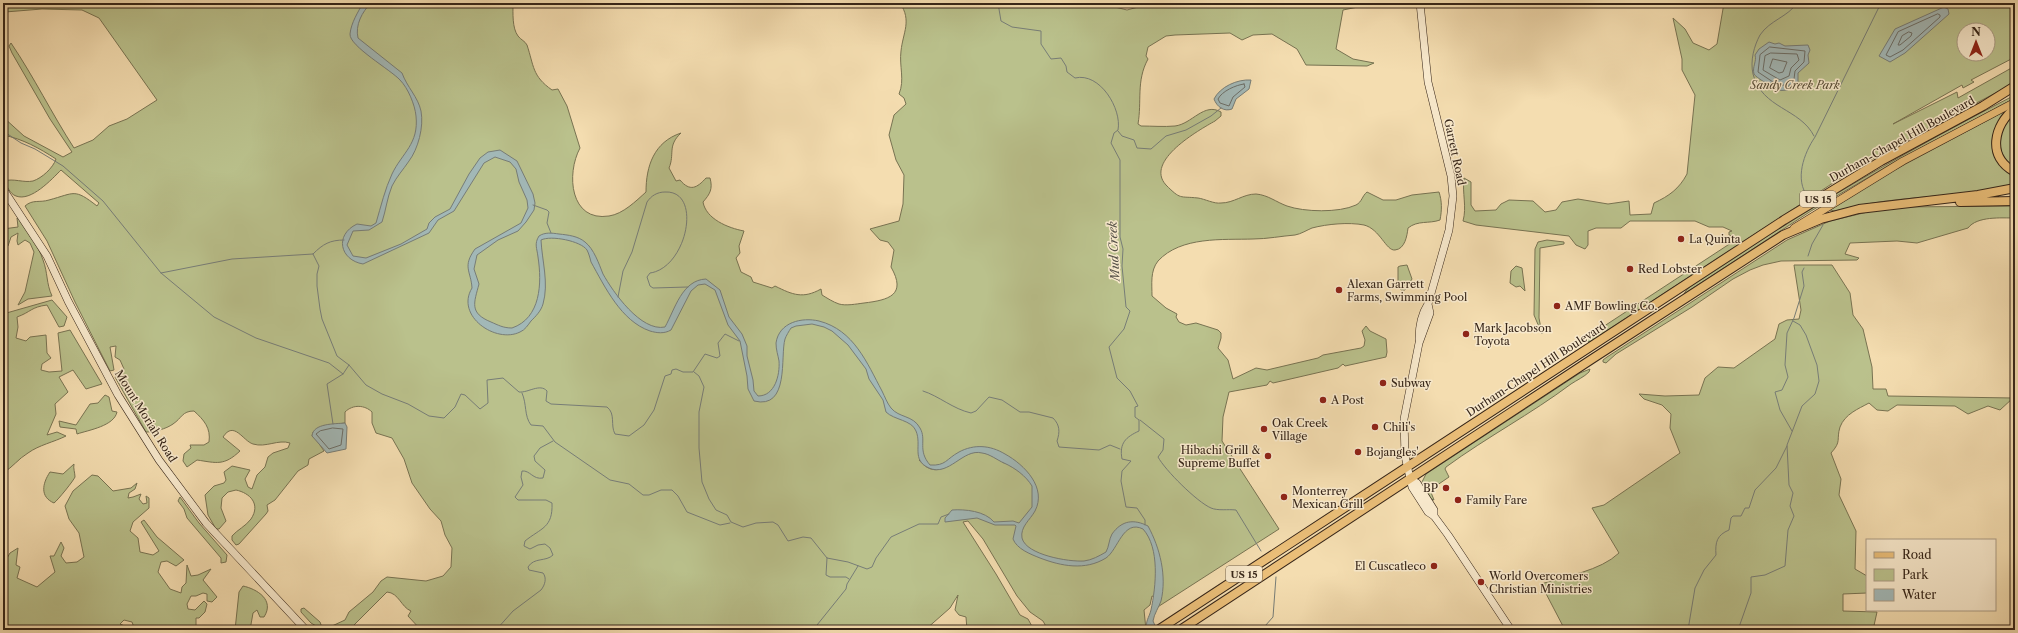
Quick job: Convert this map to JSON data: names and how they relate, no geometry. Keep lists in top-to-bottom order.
{
  "streets": {
    "highway": ["Durham-Chapel Hill Boulevard", "US 15"],
    "street": ["Garrett Road", "Mount Moriah Road"]
  },
  "crossings": [
    ["Durham-Chapel Hill Boulevard", "Garrett Road"],
    ["Durham-Chapel Hill Boulevard", "US 15"]
  ],
  "water": ["Mud Creek"],
  "parks": ["Sandy Creek Park"],
  "places": [
    "La Quinta",
    "Red Lobster",
    "Alexan Garrett Farms, Swimming Pool",
    "AMF Bowling Co.",
    "Mark Jacobson Toyota",
    "Subway",
    "A Post",
    "Chili's",
    "Oak Creek Village",
    "Bojangles'",
    "Hibachi Grill & Supreme Buffet",
    "BP",
    "Monterrey Mexican Grill",
    "Family Fare",
    "El Cuscatleco",
    "World Overcomers Christian Ministries"
  ],
  "legend": ["Road", "Park", "Water"],
  "north": "top"
}
